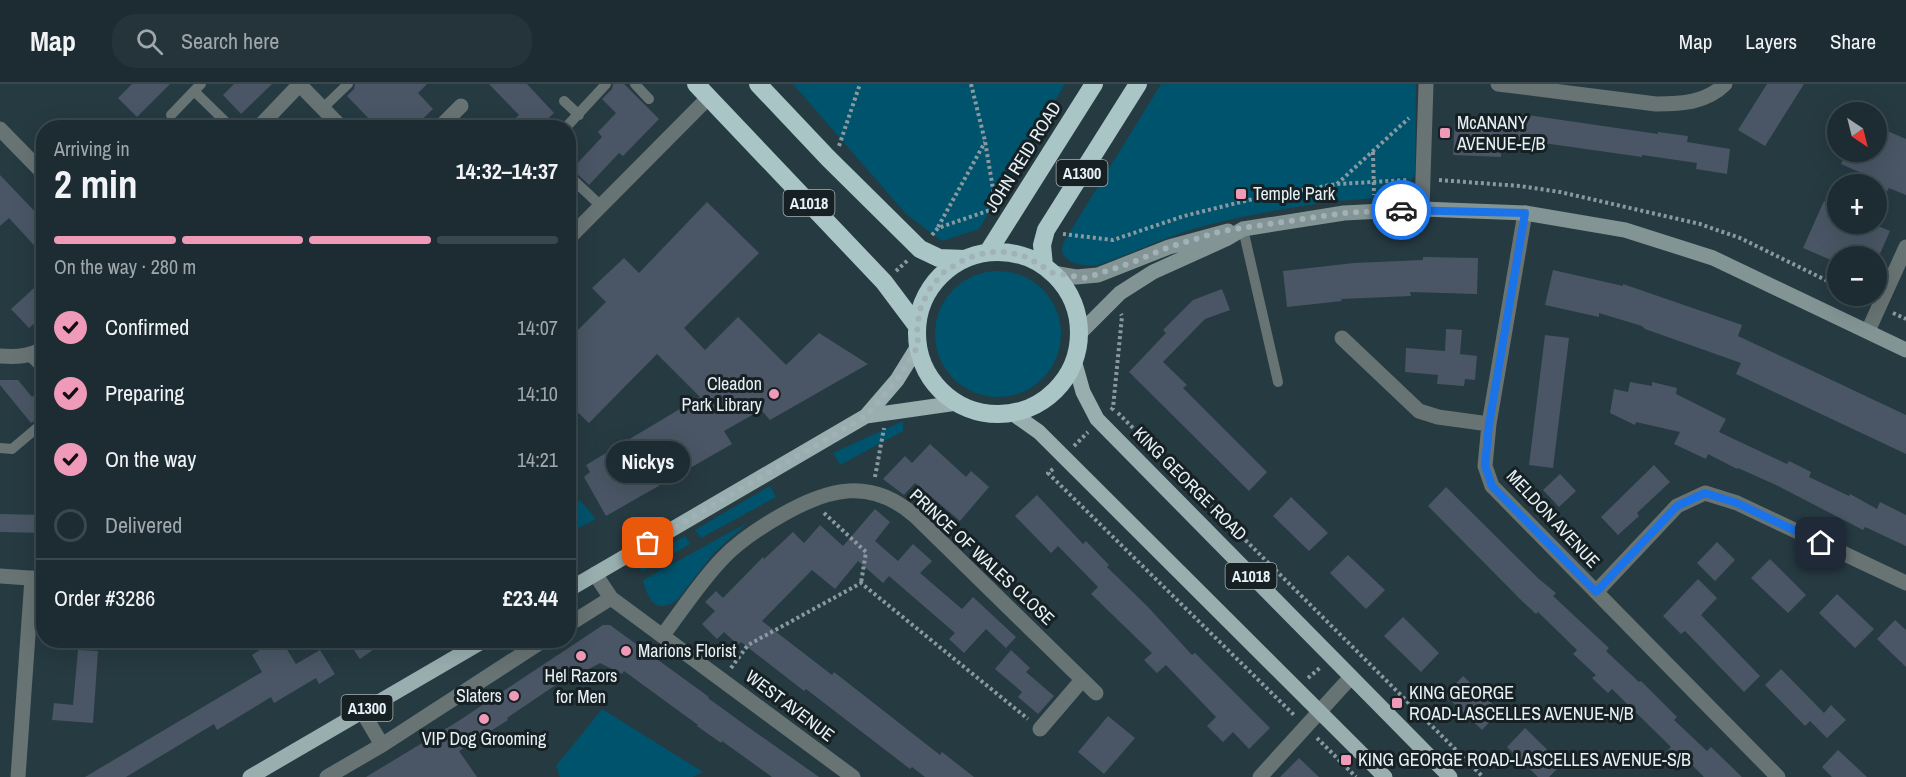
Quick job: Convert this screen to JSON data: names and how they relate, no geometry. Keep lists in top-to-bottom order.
{
  "streets": {
    "highway": ["JOHN REID ROAD", "A1300", "A1018"],
    "main road": ["KING GEORGE ROAD"],
    "street": ["MELDON AVENUE", "PRINCE OF WALES CLOSE", "WEST AVENUE"]
  },
  "crossings": [
    ["JOHN REID ROAD", "A1300"],
    ["JOHN REID ROAD", "A1018"],
    ["JOHN REID ROAD", "KING GEORGE ROAD"],
    ["A1300", "A1018"],
    ["A1300", "KING GEORGE ROAD"],
    ["A1018", "KING GEORGE ROAD"],
    ["PRINCE OF WALES CLOSE", "WEST AVENUE"]
  ],
  "places": {
    "transit": [
      "McANANY AVENUE-E/B",
      "Temple Park",
      "KING GEORGE ROAD-LASCELLES AVENUE-N/B",
      "KING GEORGE ROAD-LASCELLES AVENUE-S/B"
    ],
    "other": [
      "Cleadon Park Library",
      "Nickys",
      "Marions Florist",
      "Hel Razors for Men",
      "Slaters",
      "VIP Dog Grooming"
    ]
  },
  "north": "bottom right",
  "page": {
    "header": "Map",
    "search": "Search here",
    "nav": ["Map", "Layers", "Share"],
    "map_buttons": ["+", "−"],
    "heading": ["2 min", "Arriving in", "14:32–14:37"],
    "panel": ["Order #3286", "£23.44"],
    "bar": "On the way · 280 m",
    "list": [
      ["Confirmed", "14:07"],
      ["Preparing", "14:10"],
      ["On the way", "14:21"],
      "Delivered"
    ],
    "bubble": "Nickys"
  }
}
